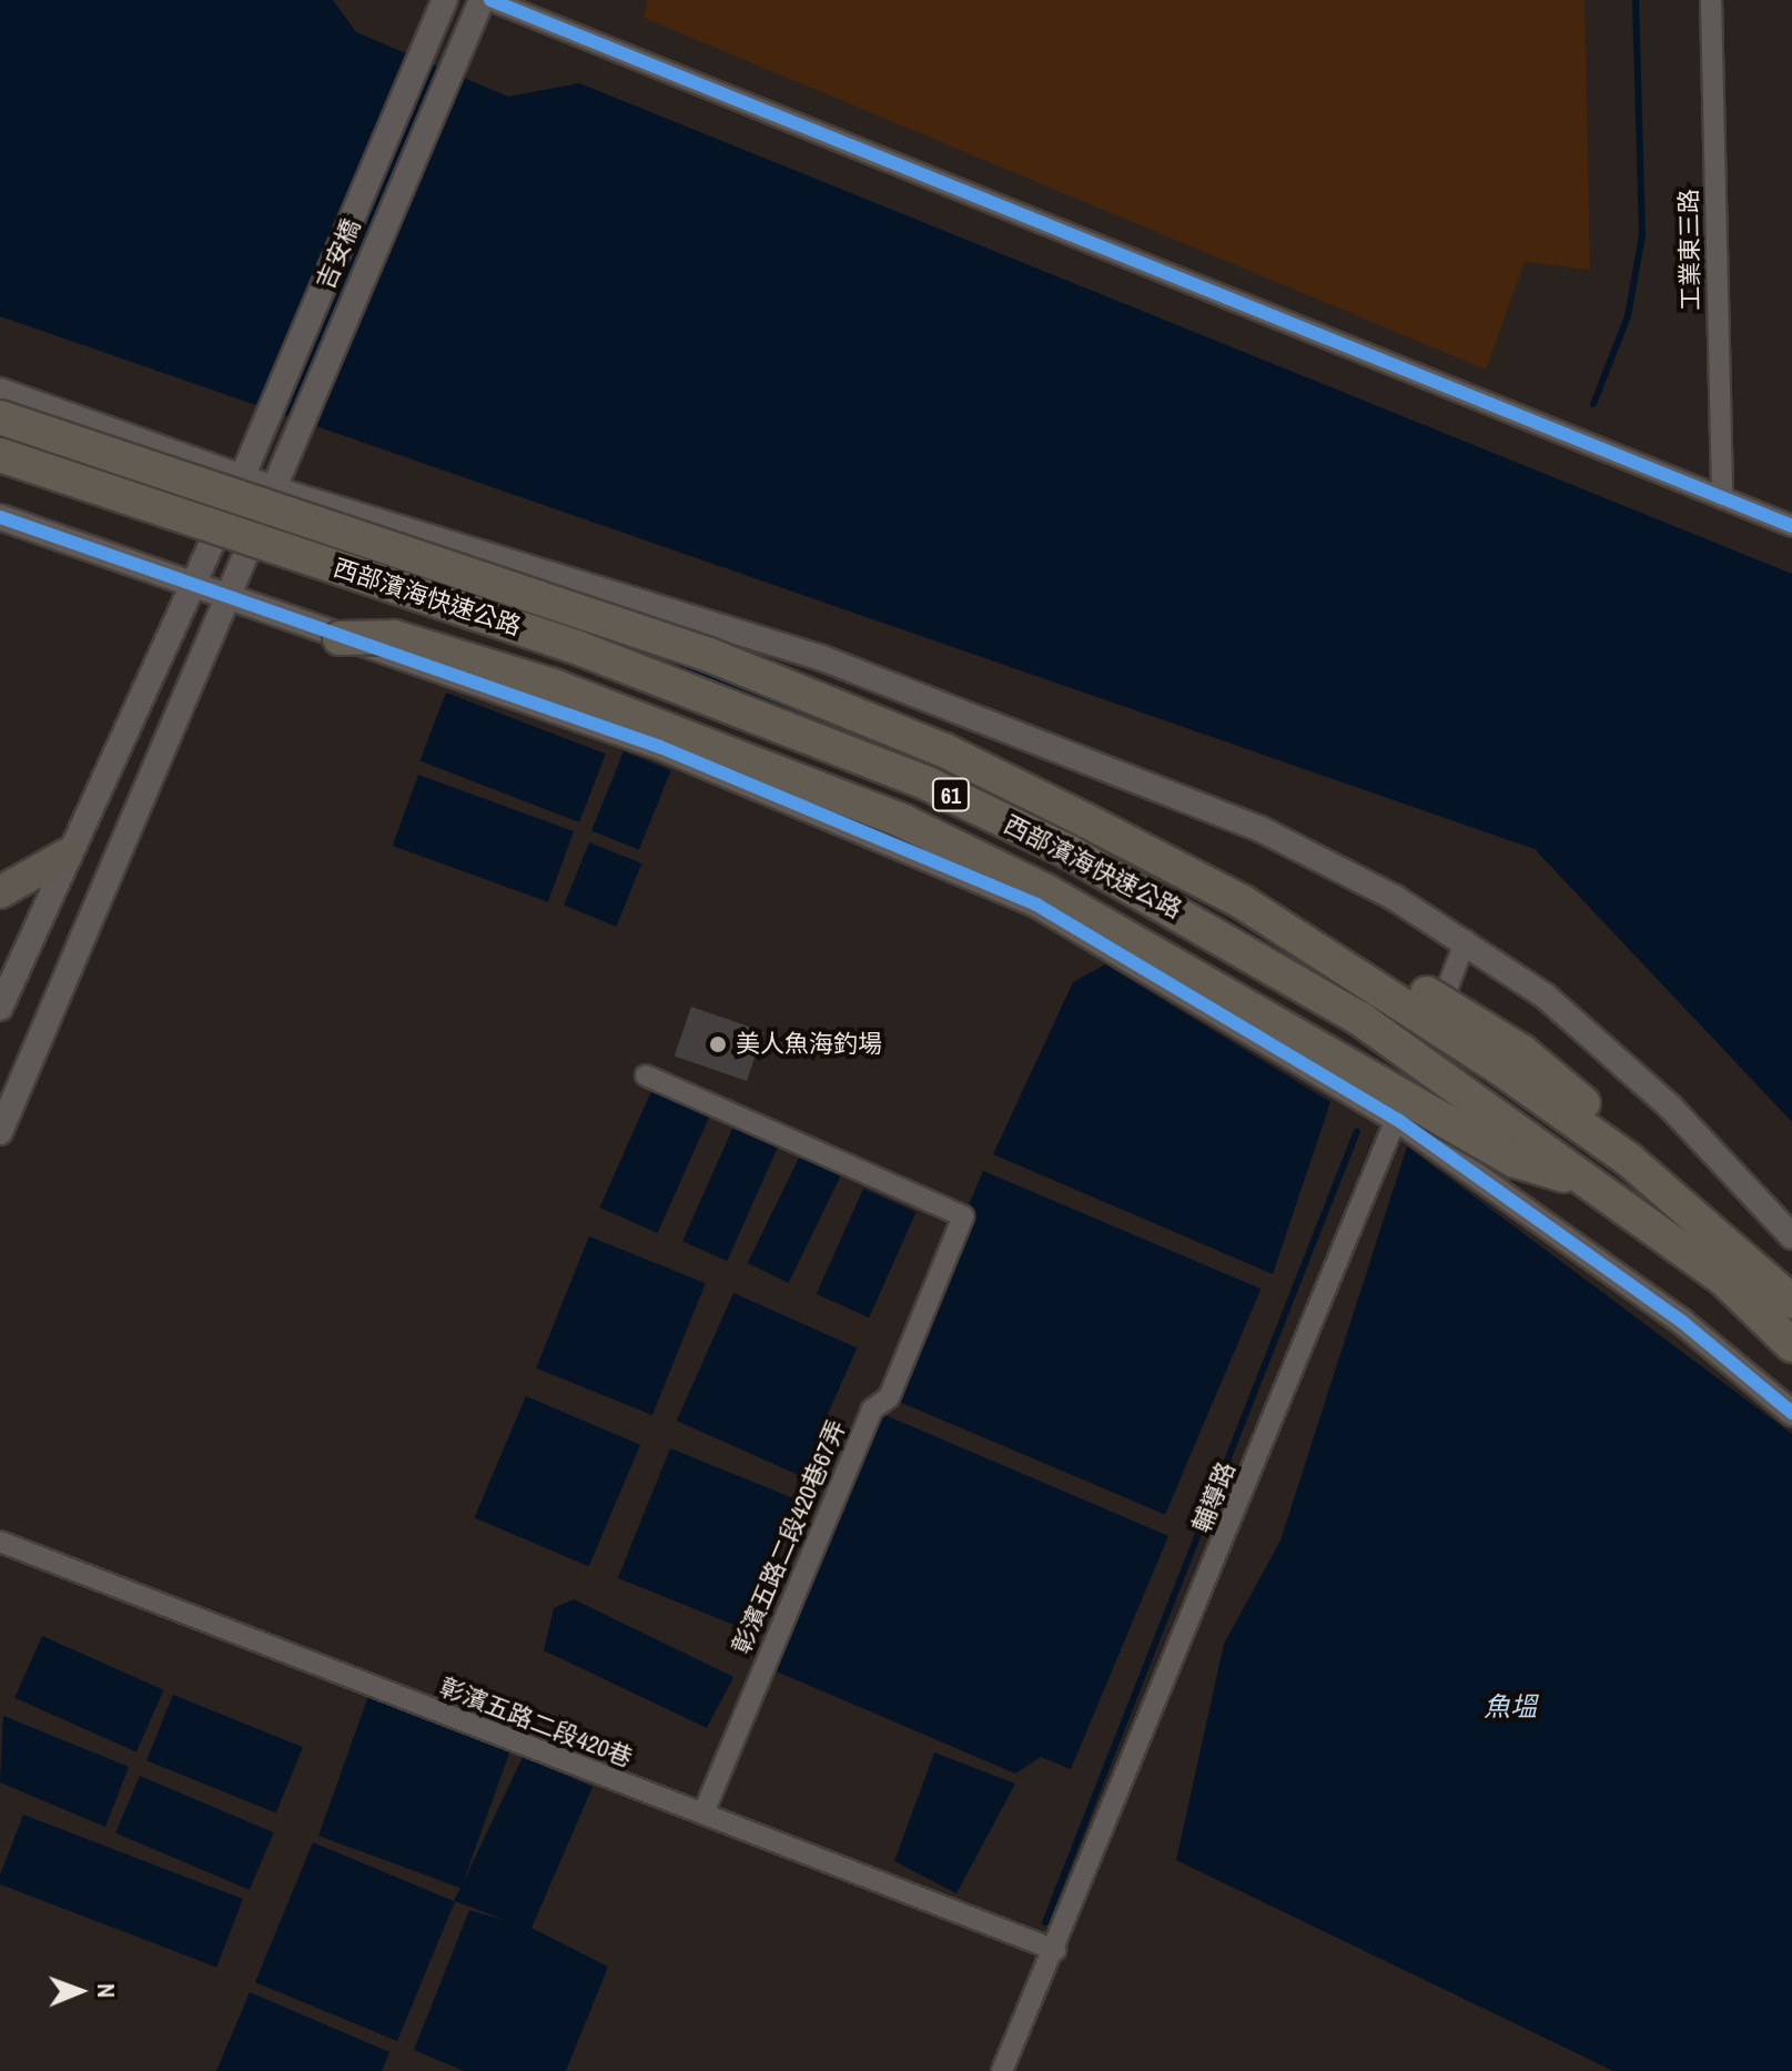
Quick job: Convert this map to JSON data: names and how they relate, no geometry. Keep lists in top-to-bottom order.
{
  "streets": {
    "highway": ["西部濱海快速公路", "61"],
    "street": [
      "工業東三路",
      "吉安橋",
      "輔導路",
      "彰濱五路二段420巷67弄",
      "彰濱五路二段420巷"
    ]
  },
  "crossings": [
    ["輔導路", "彰濱五路二段420巷"],
    ["彰濱五路二段420巷67弄", "彰濱五路二段420巷"]
  ],
  "water": ["魚塭"],
  "places": ["美人魚海釣場"],
  "north": "right"
}
